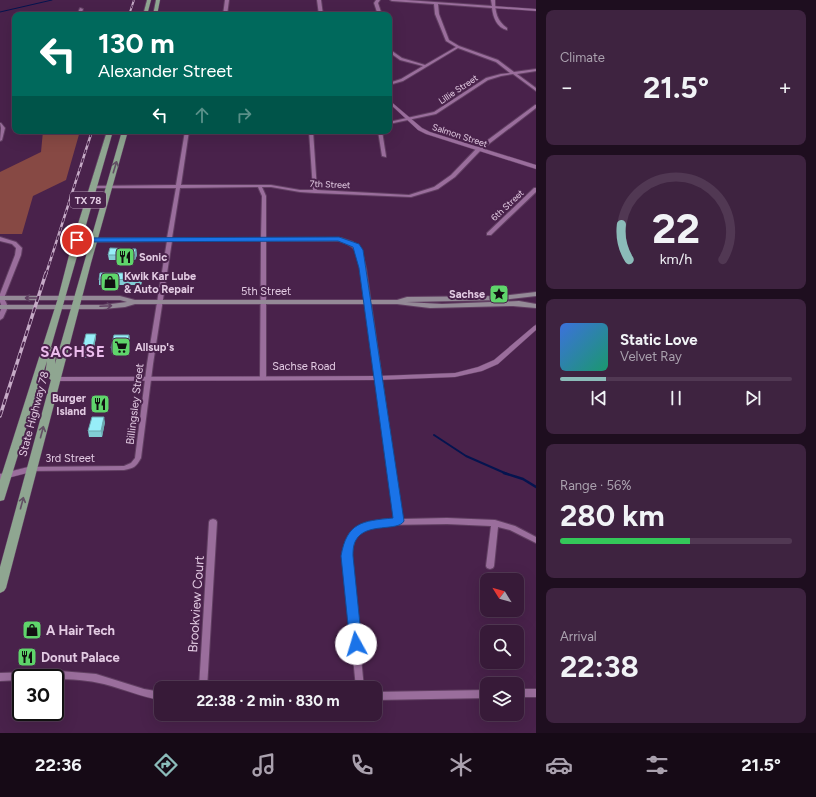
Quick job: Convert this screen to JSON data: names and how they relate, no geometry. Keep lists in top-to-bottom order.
{
  "streets": {
    "main road": ["TX 78", "5th Street", "State Highway 78"],
    "street": [
      "Lillie Street",
      "Salmon Street",
      "7th Street",
      "6th Street",
      "Sachse Road",
      "Billingsley Street",
      "3rd Street",
      "Brookview Court"
    ]
  },
  "crossings": [
    ["Lillie Street", "Salmon Street"],
    ["Salmon Street", "7th Street"],
    ["7th Street", "Billingsley Street"],
    ["7th Street", "State Highway 78"],
    ["5th Street", "Billingsley Street"],
    ["5th Street", "State Highway 78"],
    ["Sachse Road", "Billingsley Street"],
    ["Sachse Road", "State Highway 78"],
    ["Billingsley Street", "3rd Street"],
    ["State Highway 78", "3rd Street"]
  ],
  "districts": ["SACHSE"],
  "places": {
    "restaurant": ["Sonic", "Burger Island", "Donut Palace"],
    "shop": ["Kwik Kar Lube & Auto Repair", "A Hair Tech"],
    "place": ["Sachse"],
    "supermarket": ["Allsup's"]
  },
  "north": "top left",
  "page": {
    "tile": [
      "Climate",
      ["Range · 56%", "280 km"],
      ["Arrival", "22:38"]
    ],
    "turn": ["130 m", "Alexander Street"],
    "heat": ["−", "21.5°", "+"],
    "song": ["Static Love", "Velvet Ray"],
    "limit": "30",
    "trip": "22:38 · 2 min · 830 m",
    "tabs": ["22:36", "21.5°"],
    "gauge": ["22", "km/h"]
  }
}
